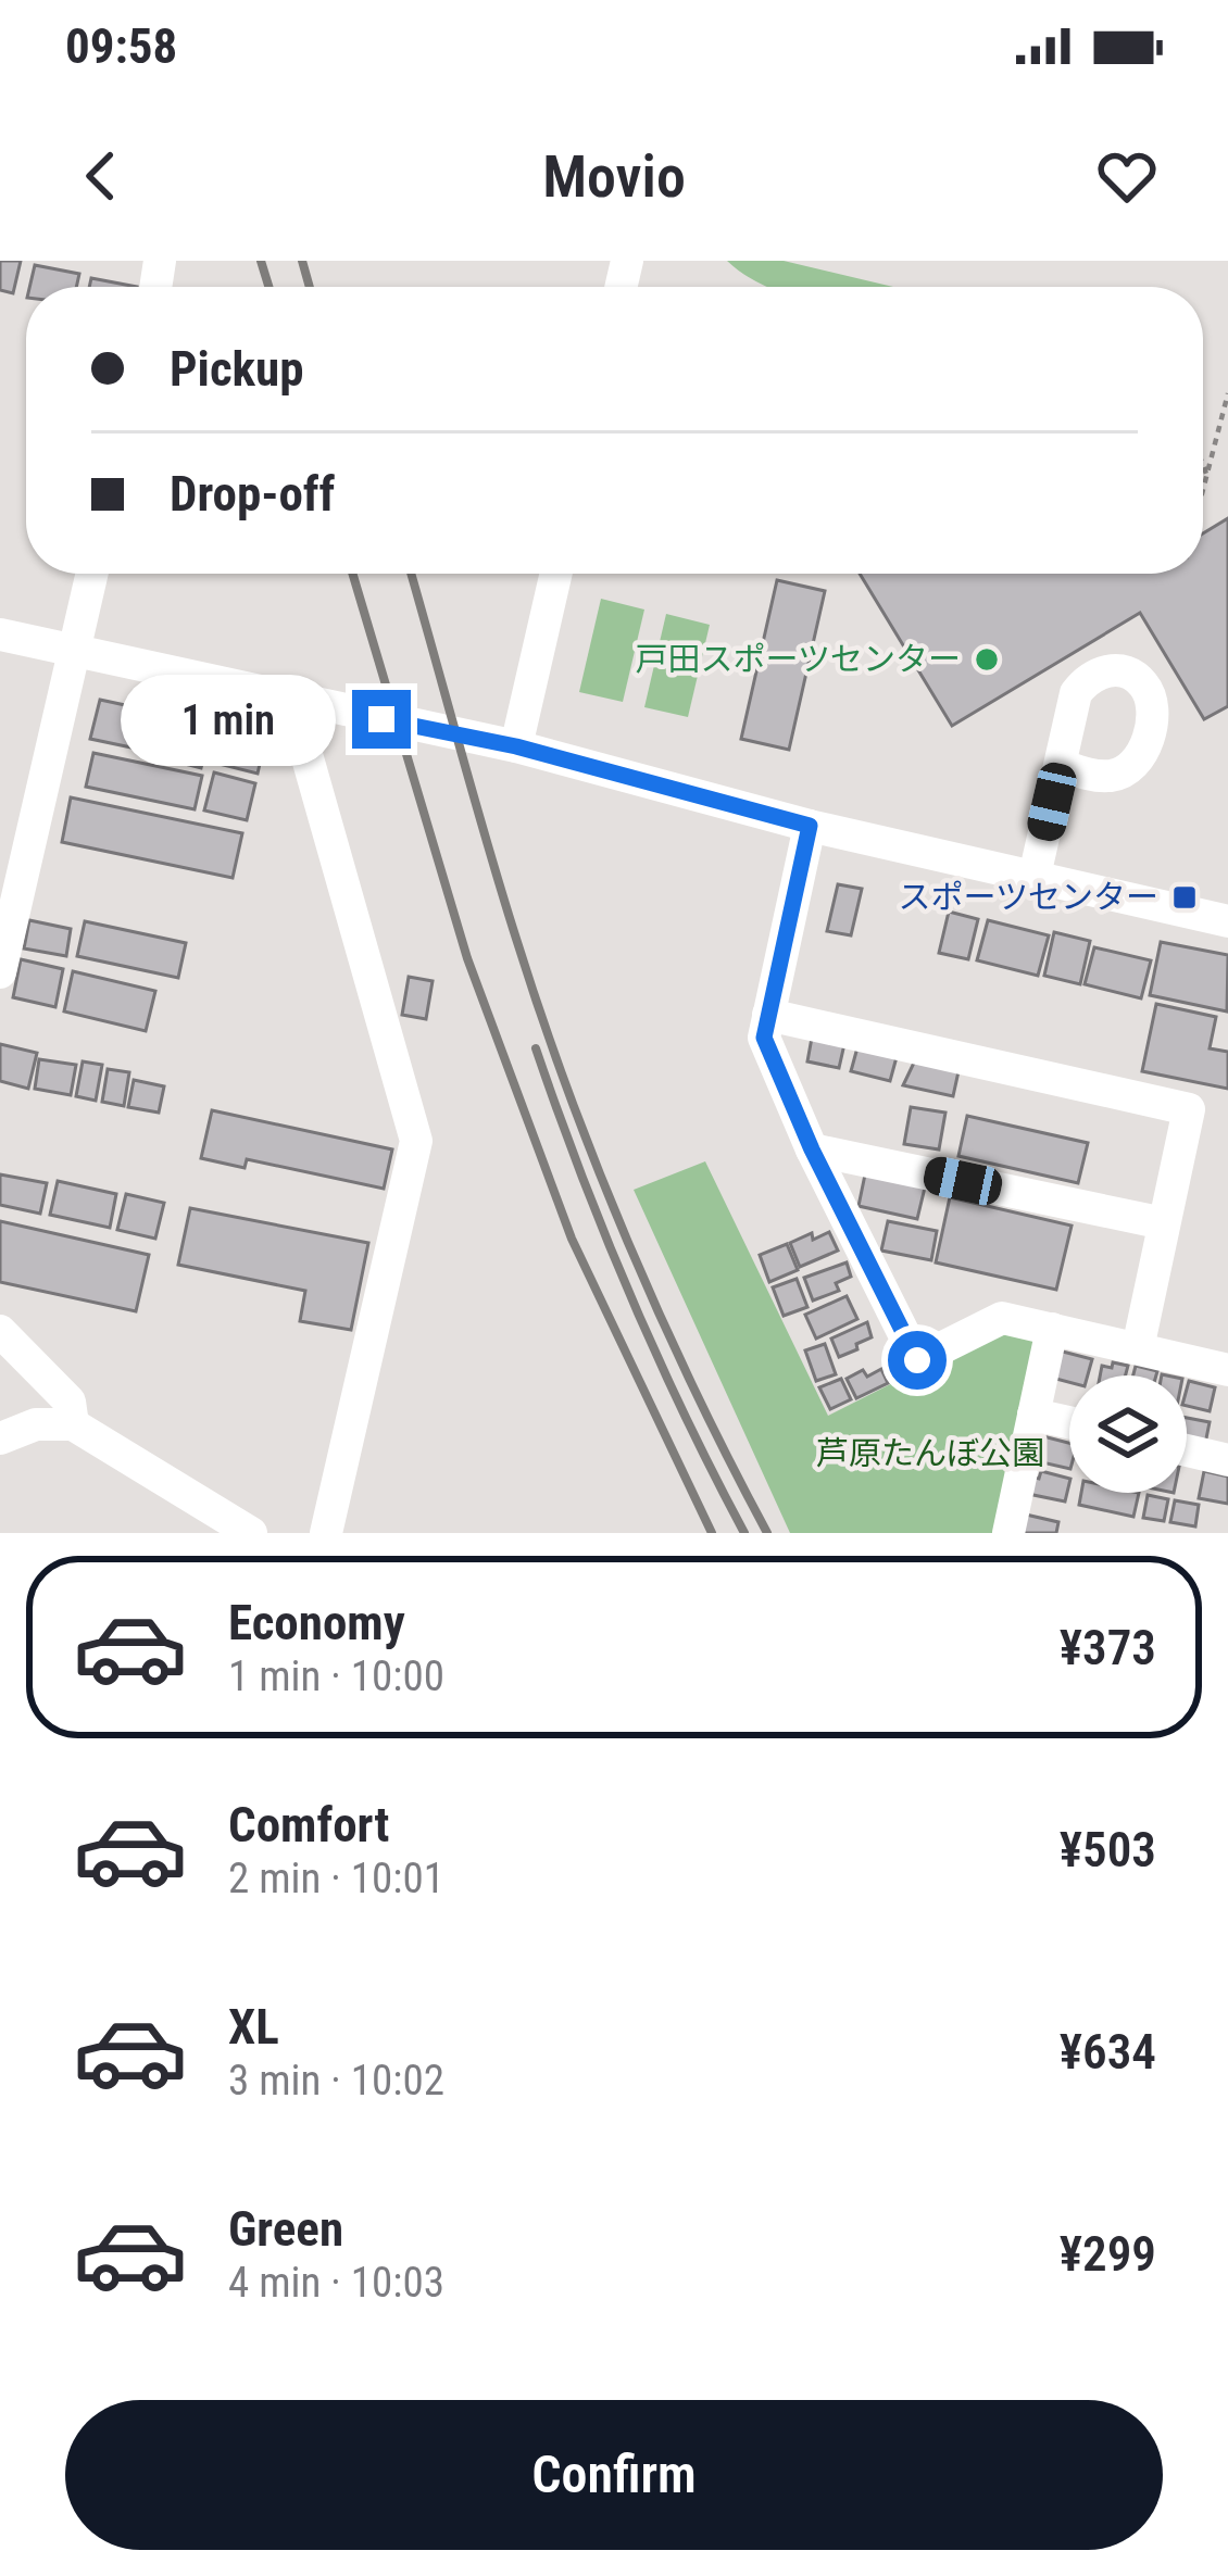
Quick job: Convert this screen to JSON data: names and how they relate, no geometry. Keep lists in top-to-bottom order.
{
  "parks": ["芦原たんぼ公園"],
  "places": {
    "other": ["戸田スポーツセンター"],
    "transit": ["スポーツセンター"]
  },
  "page": {
    "status": "09:58",
    "header": "Movio",
    "banner": ["Pickup", "Drop-off"],
    "bubble": "1 min",
    "list": [
      {
        "name": "Economy",
        "note": "1 min · 10:00",
        "value": "¥373"
      },
      {
        "name": "Comfort",
        "note": "2 min · 10:01",
        "value": "¥503"
      },
      {
        "name": "XL",
        "note": "3 min · 10:02",
        "value": "¥634"
      },
      {
        "name": "Green",
        "note": "4 min · 10:03",
        "value": "¥299"
      }
    ],
    "buttons": "Confirm"
  }
}
